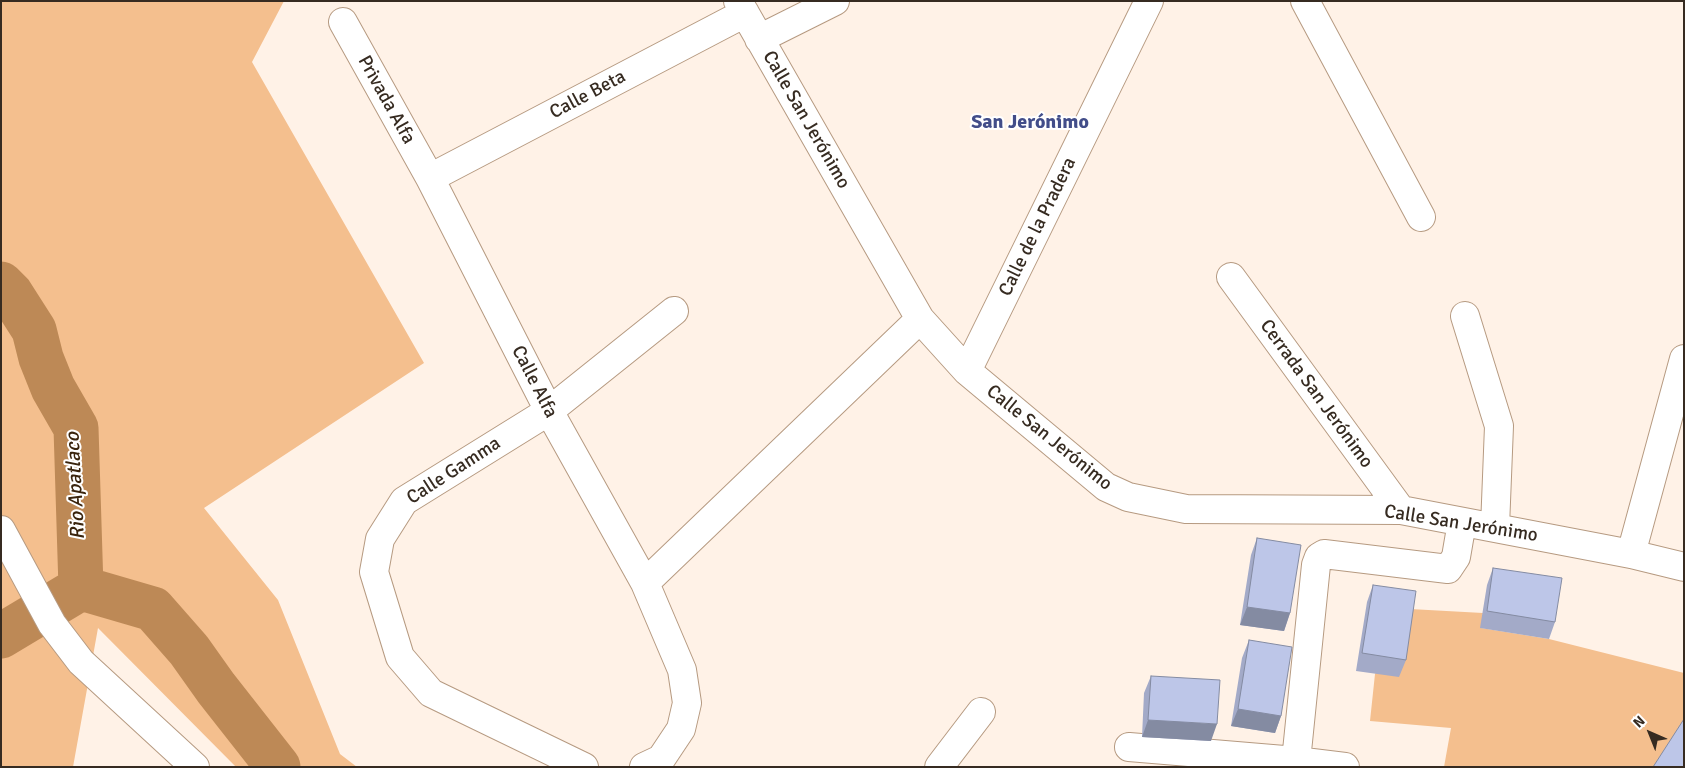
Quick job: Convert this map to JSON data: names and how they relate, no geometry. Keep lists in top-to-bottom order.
{
  "streets": {
    "street": [
      "Calle Beta",
      "Privada Alfa",
      "Calle San Jerónimo",
      "Calle de la Pradera",
      "Calle Alfa",
      "Cerrada San Jerónimo",
      "Calle Gamma"
    ]
  },
  "crossings": [
    ["Calle Beta", "Privada Alfa"],
    ["Calle Beta", "Calle San Jerónimo"],
    ["Calle Beta", "Calle Alfa"],
    ["Privada Alfa", "Calle Alfa"],
    ["Calle San Jerónimo", "Calle de la Pradera"],
    ["Calle San Jerónimo", "Cerrada San Jerónimo"],
    ["Calle Alfa", "Calle Gamma"]
  ],
  "districts": ["San Jerónimo"],
  "water": ["Rio Apatlaco"],
  "north": "top left"
}
